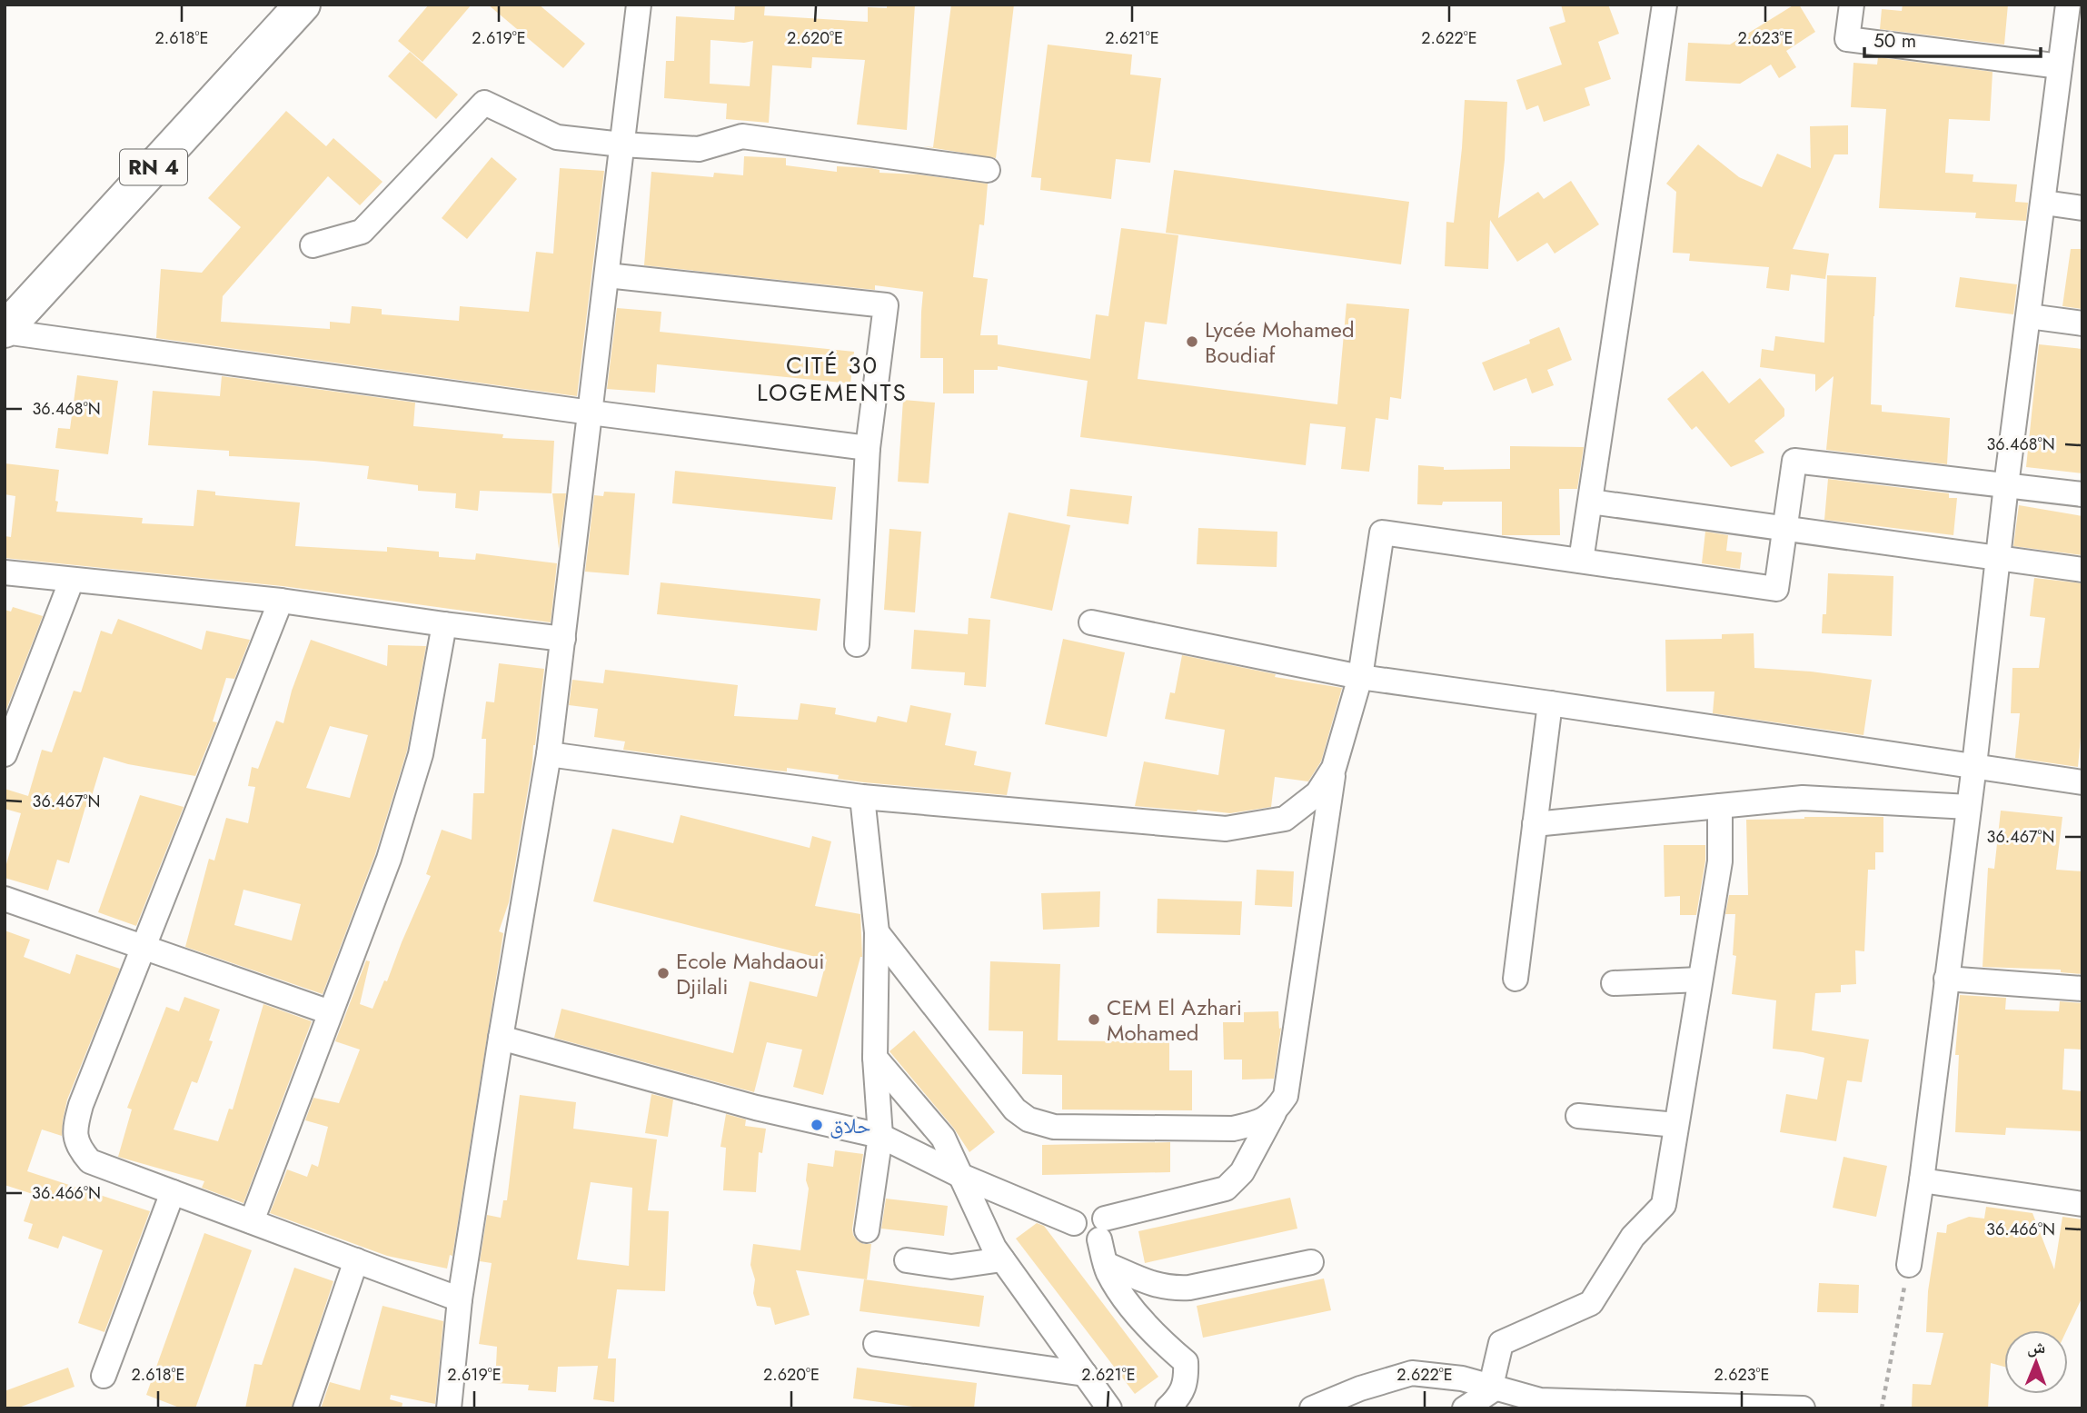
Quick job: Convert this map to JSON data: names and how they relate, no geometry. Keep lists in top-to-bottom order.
{
  "streets": {
    "main road": ["RN 4"]
  },
  "districts": ["CITÉ 30 LOGEMENTS"],
  "places": [
    "Lycée Mohamed Boudiaf",
    "Ecole Mahdaoui Djilali",
    "CEM El Azhari Mohamed",
    "حلاق"
  ],
  "scale_bar": "50 m",
  "north": "top",
  "coordinates": [
    "2.618°E",
    "2.619°E",
    "2.620°E",
    "2.621°E",
    "2.622°E",
    "2.623°E",
    "36.468°N",
    "36.467°N",
    "36.466°N"
  ]
}
